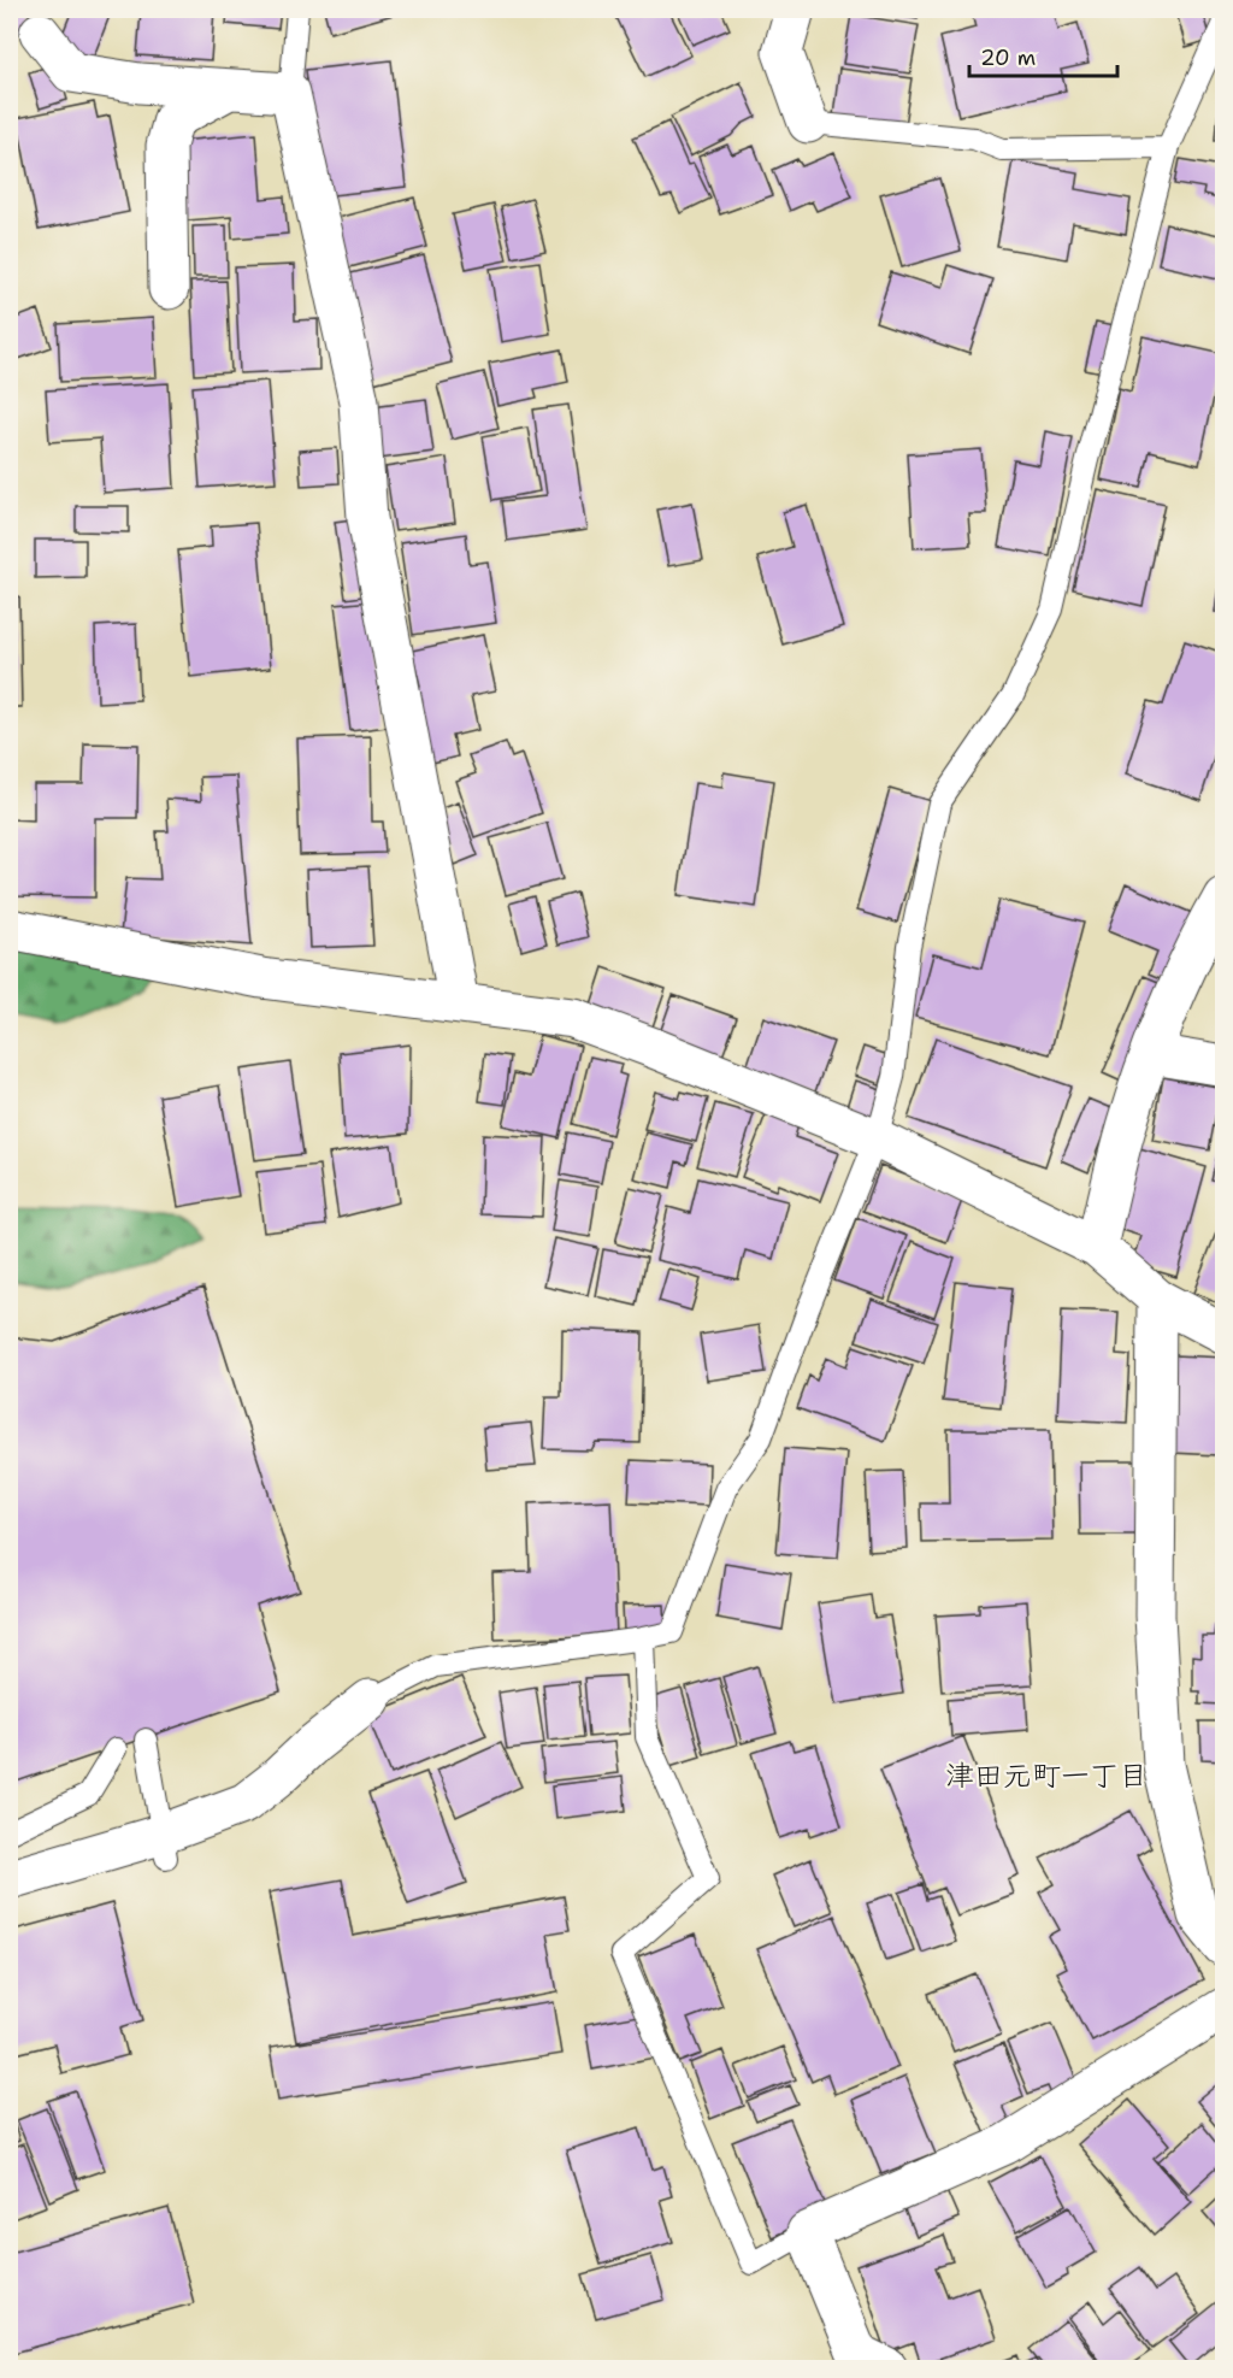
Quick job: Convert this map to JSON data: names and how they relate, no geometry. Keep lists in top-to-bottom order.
{
  "districts": ["津田元町一丁目"],
  "scale_bar": "20 m"
}
